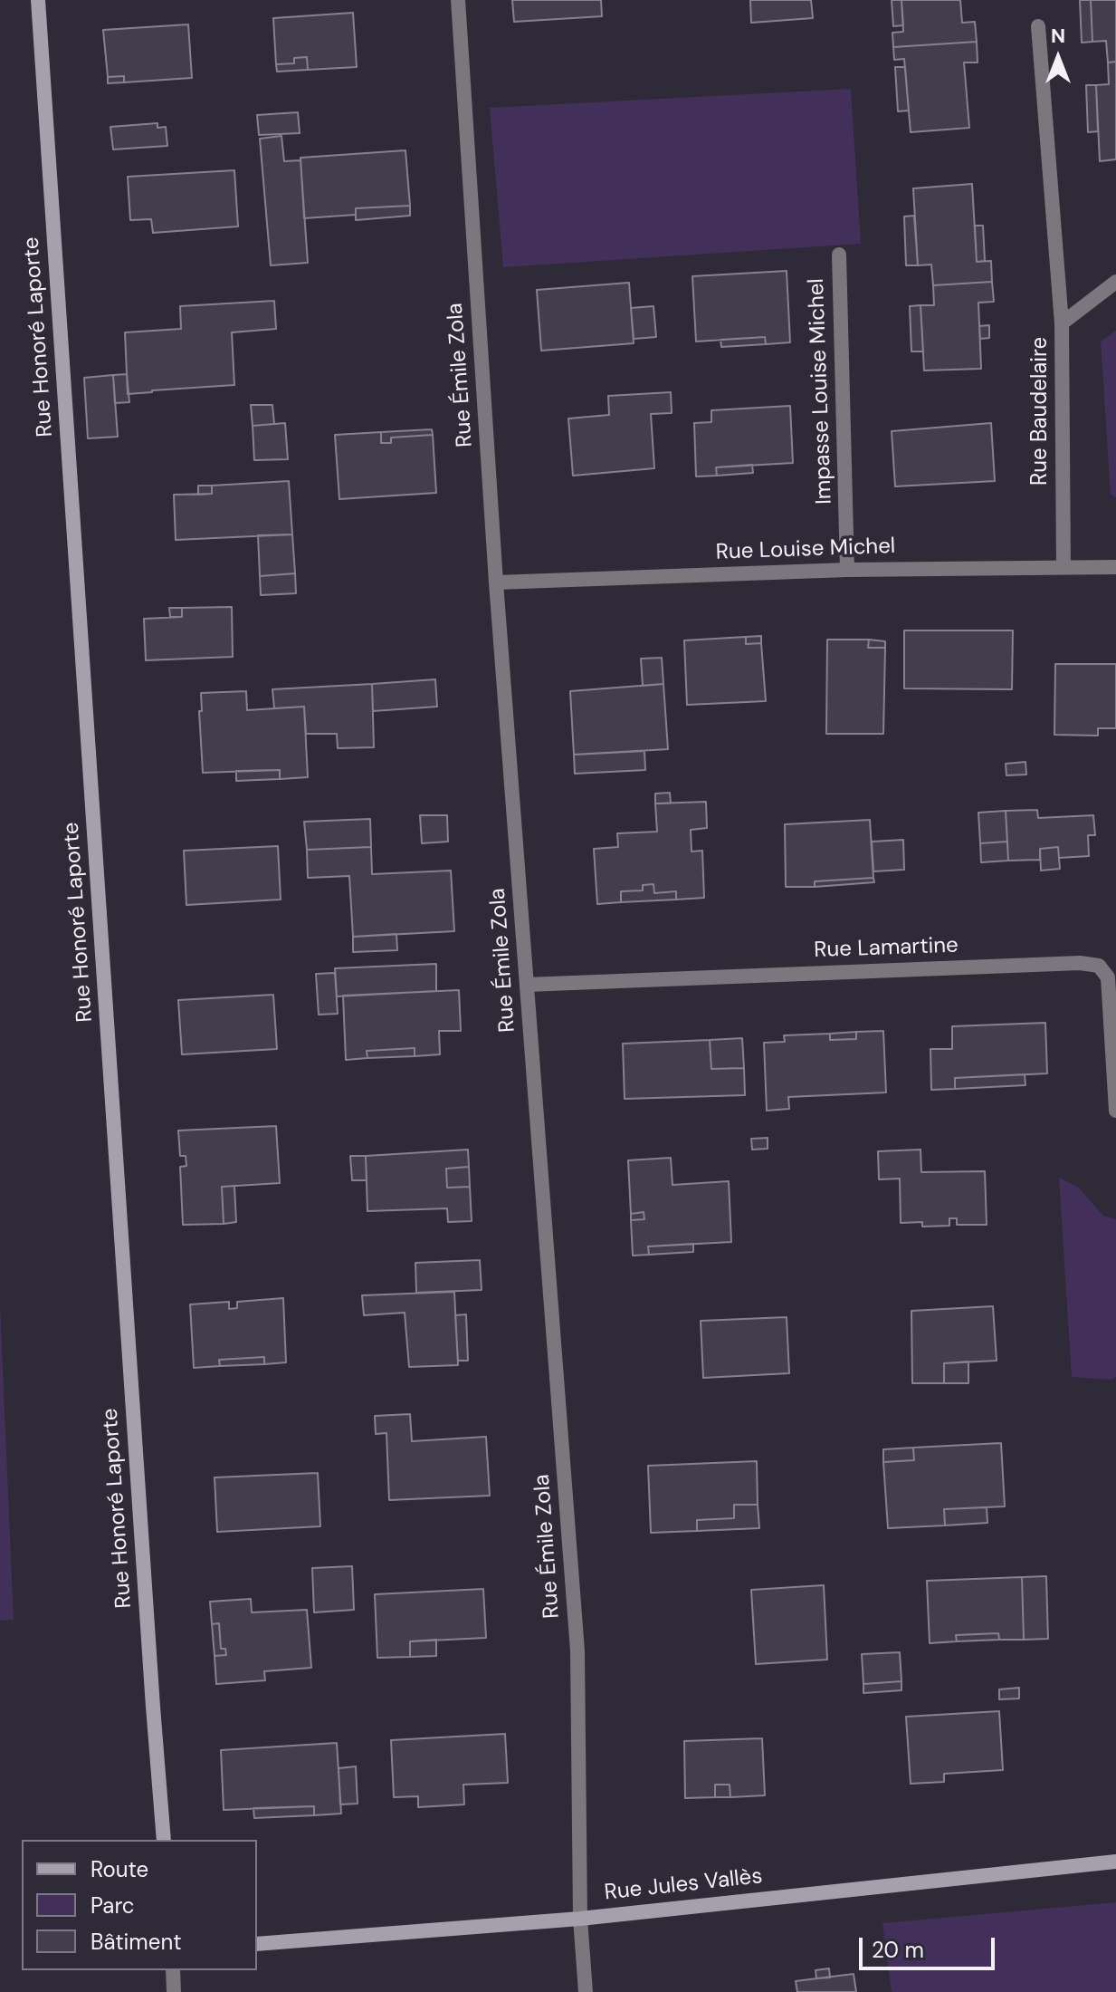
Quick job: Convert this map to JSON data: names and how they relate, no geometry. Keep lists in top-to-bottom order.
{
  "streets": {
    "street": [
      "Rue Honoré Laporte",
      "Rue Émile Zola",
      "Impasse Louise Michel",
      "Rue Baudelaire",
      "Rue Louise Michel",
      "Rue Lamartine",
      "Rue Jules Vallès"
    ]
  },
  "crossings": [
    ["Rue Émile Zola", "Rue Louise Michel"],
    ["Rue Émile Zola", "Rue Lamartine"],
    ["Rue Émile Zola", "Rue Jules Vallès"],
    ["Impasse Louise Michel", "Rue Louise Michel"],
    ["Rue Baudelaire", "Rue Louise Michel"]
  ],
  "legend": ["Route", "Parc", "Bâtiment"],
  "scale_bar": "20 m",
  "north": "top"
}
